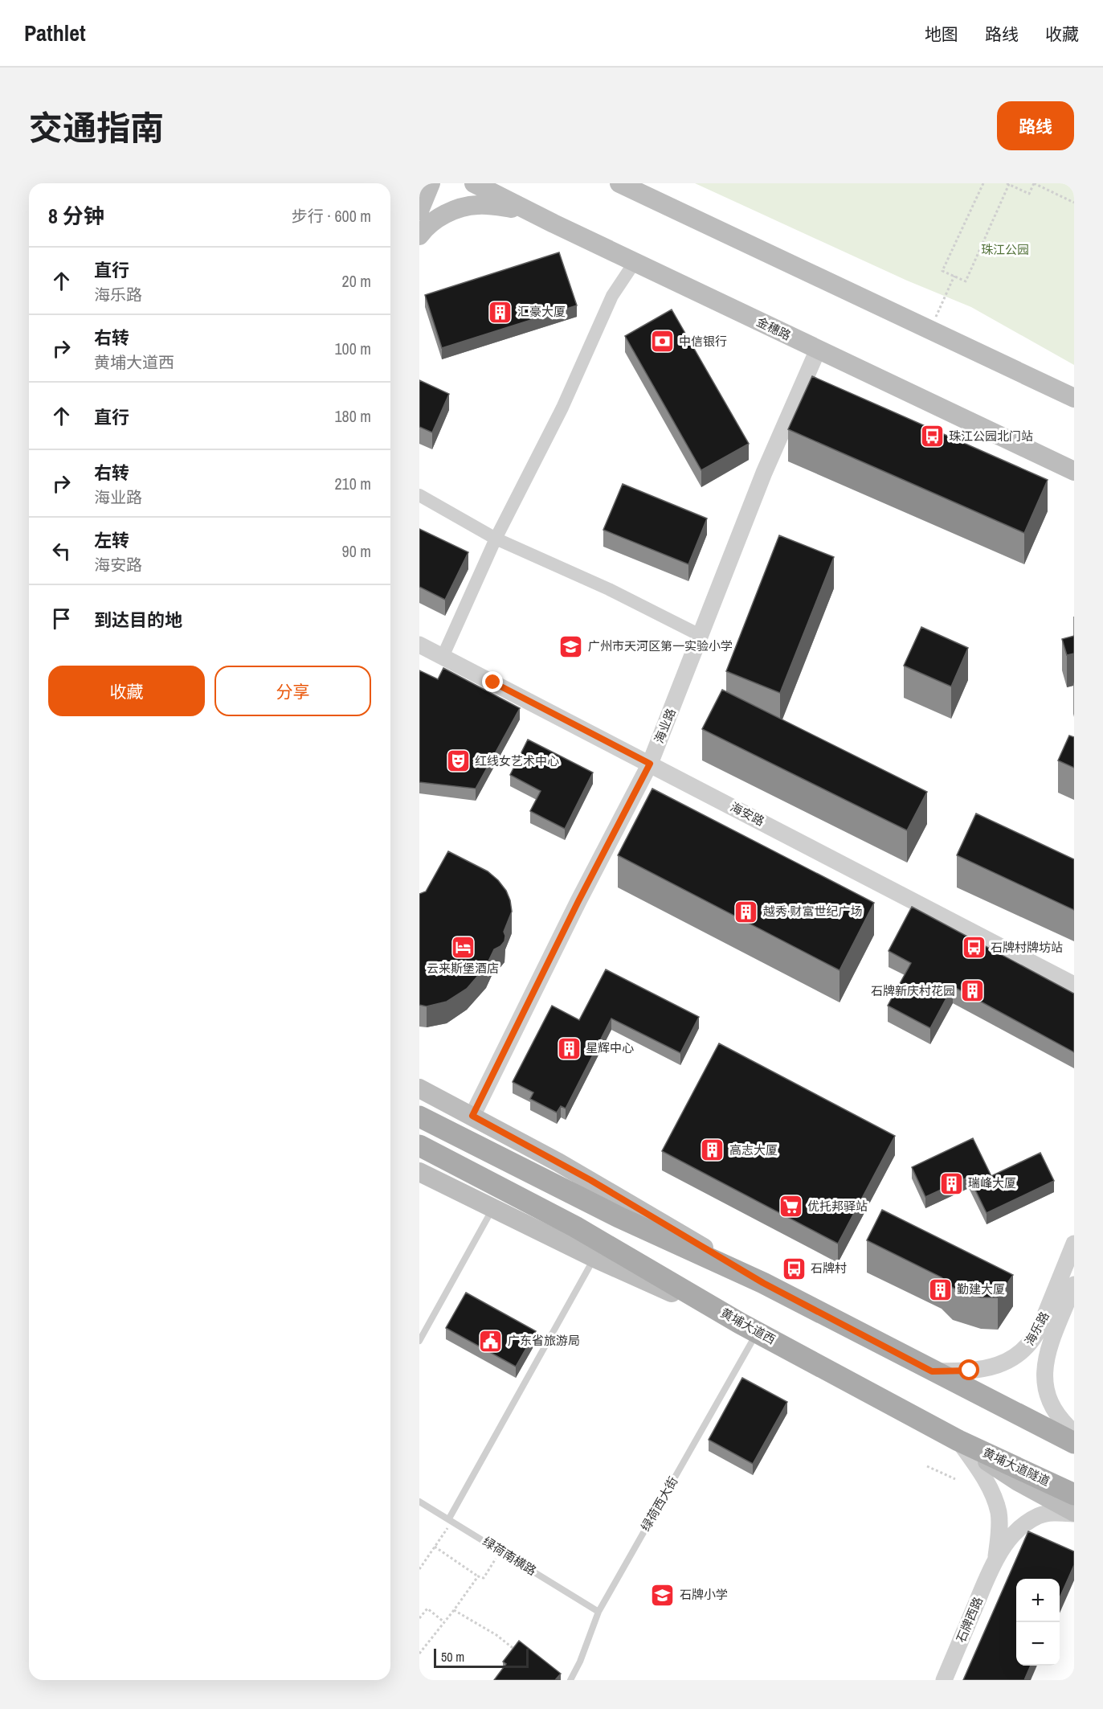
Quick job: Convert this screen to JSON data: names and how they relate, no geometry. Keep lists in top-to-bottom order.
{
  "streets": {
    "main road": ["金穗路", "黄埔大道西", "黄埔大道隧道"],
    "street": [
      "海业路",
      "海安路",
      "海乐路",
      "石牌西路"
    ],
    "lane": ["绿荷西大街", "绿荷南横路"]
  },
  "crossings": [
    ["金穗路", "海业路"],
    ["海业路", "海安路"],
    ["黄埔大道西", "黄埔大道隧道"],
    ["黄埔大道西", "绿荷西大街"],
    ["绿荷西大街", "绿荷南横路"]
  ],
  "parks": ["珠江公园"],
  "places": {
    "building": [
      "汇豪大厦",
      "越秀·财富世纪广场",
      "石牌新庆村花园",
      "星辉中心",
      "高志大厦",
      "瑞峰大厦",
      "勤建大厦"
    ],
    "bank": ["中信银行"],
    "bus stop": ["珠江公园北门站", "石牌村牌坊站", "石牌村"],
    "school or university": ["广州市天河区第一实验小学", "石牌小学"],
    "theatre": ["红线女艺术中心"],
    "hotel": ["云来斯堡酒店"],
    "supermarket": ["优托邦驿站"],
    "public building": ["广东省旅游局"]
  },
  "scale_bar": "50 m",
  "page": {
    "header": "Pathlet",
    "nav": ["地图", "路线", "收藏"],
    "title": "交通指南",
    "buttons": [
      "路线",
      ["收藏", "分享"]
    ],
    "heading": ["8 分钟", "步行 · 600 m"],
    "list": [
      ["直行", "海乐路", "20 m"],
      ["右转", "黄埔大道西", "100 m"],
      ["直行", "180 m"],
      ["右转", "海业路", "210 m"],
      ["左转", "海安路", "90 m"],
      "到达目的地"
    ],
    "map_buttons": ["+", "−"],
    "scale": "50 m"
  }
}
